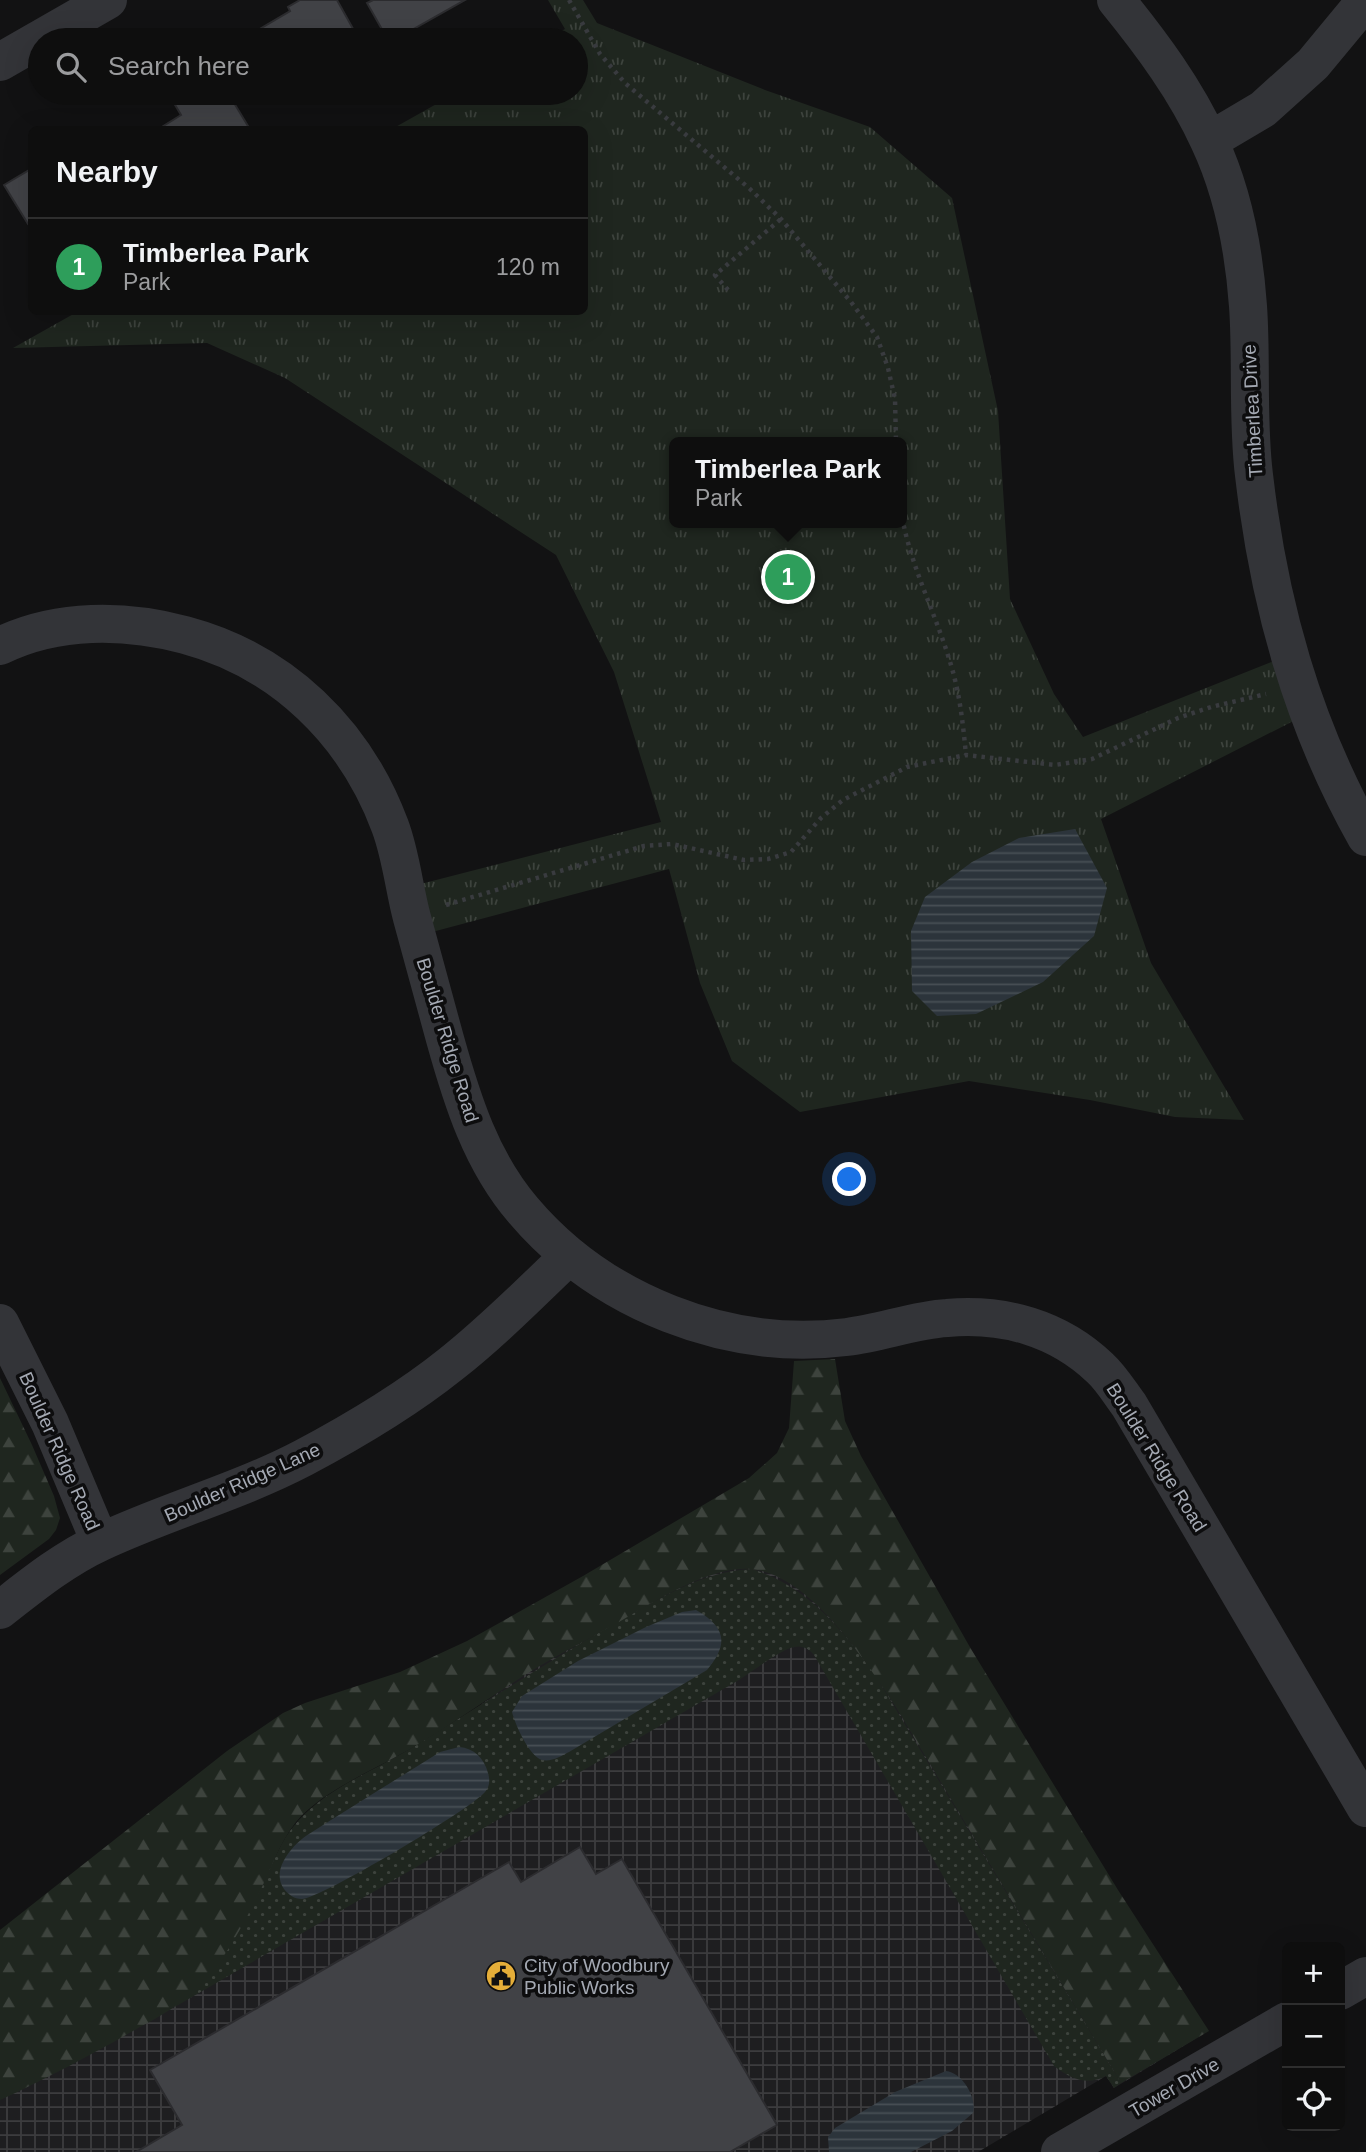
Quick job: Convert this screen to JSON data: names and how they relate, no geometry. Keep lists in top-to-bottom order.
{
  "streets": {
    "street": [
      "Timberlea Drive",
      "Boulder Ridge Road",
      "Boulder Ridge Lane",
      "Tower Drive"
    ]
  },
  "crossings": [
    ["Boulder Ridge Road", "Boulder Ridge Lane"]
  ],
  "places": {
    "public building": ["City of Woodbury Public Works"]
  },
  "page": {
    "search": "Search here",
    "heading": "Nearby",
    "list": [
      {
        "mark": "1",
        "name": "Timberlea Park",
        "note": "Park",
        "value": "120 m"
      }
    ],
    "popup": ["Timberlea Park", "Park"],
    "pins": "1",
    "map_buttons": ["+", "−"]
  }
}
